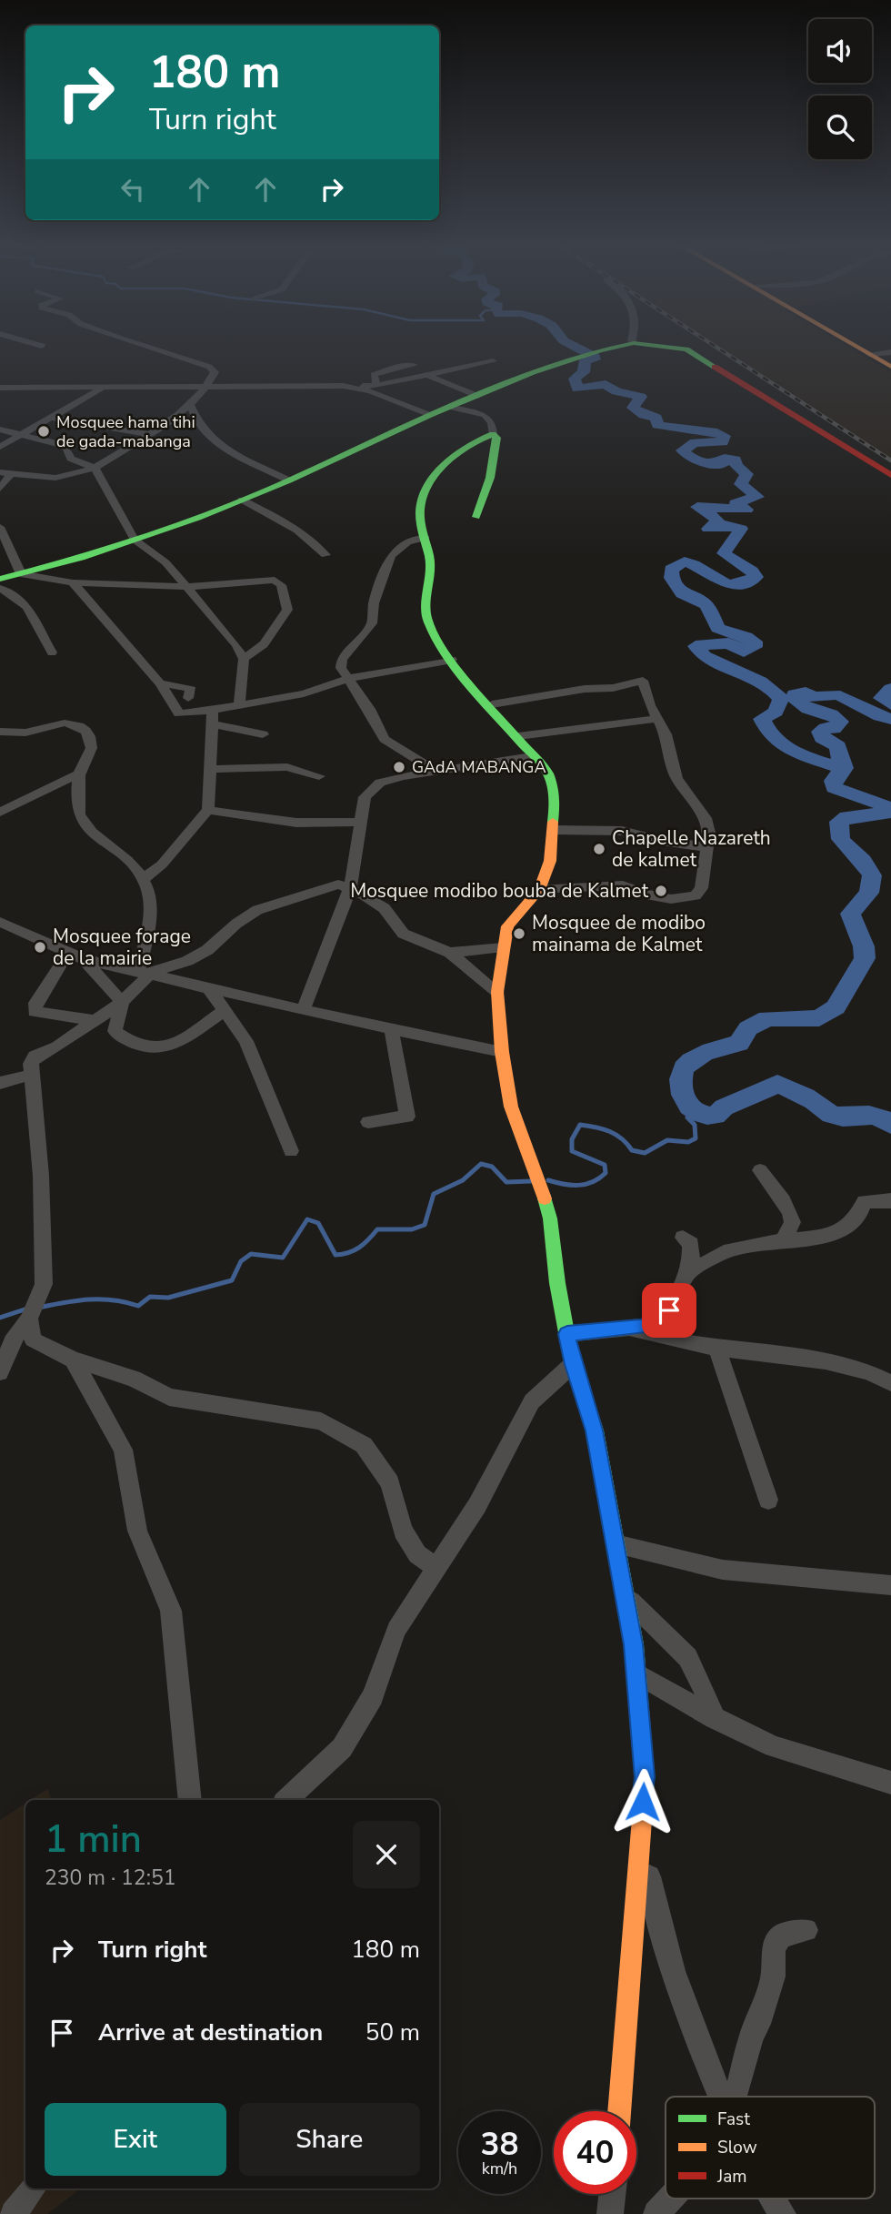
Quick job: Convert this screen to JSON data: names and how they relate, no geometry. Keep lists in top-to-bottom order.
{
  "places": [
    "Mosquee hama tihi de gada-mabanga",
    "GAdA MABANGA",
    "Chapelle Nazareth de kalmet",
    "Mosquee modibo bouba de Kalmet",
    "Mosquee de modibo mainama de Kalmet",
    "Mosquee forage de la mairie"
  ],
  "legend": ["Fast", "Slow", "Jam"],
  "page": {
    "turn": ["180 m", "Turn right"],
    "heading": ["1 min", "230 m · 12:51"],
    "list": [
      {
        "name": "Turn right",
        "value": "180 m"
      },
      {
        "name": "Arrive at destination",
        "value": "50 m"
      }
    ],
    "buttons": ["Exit", "Share"],
    "speed": "38 km/h",
    "limit": "40"
  }
}
